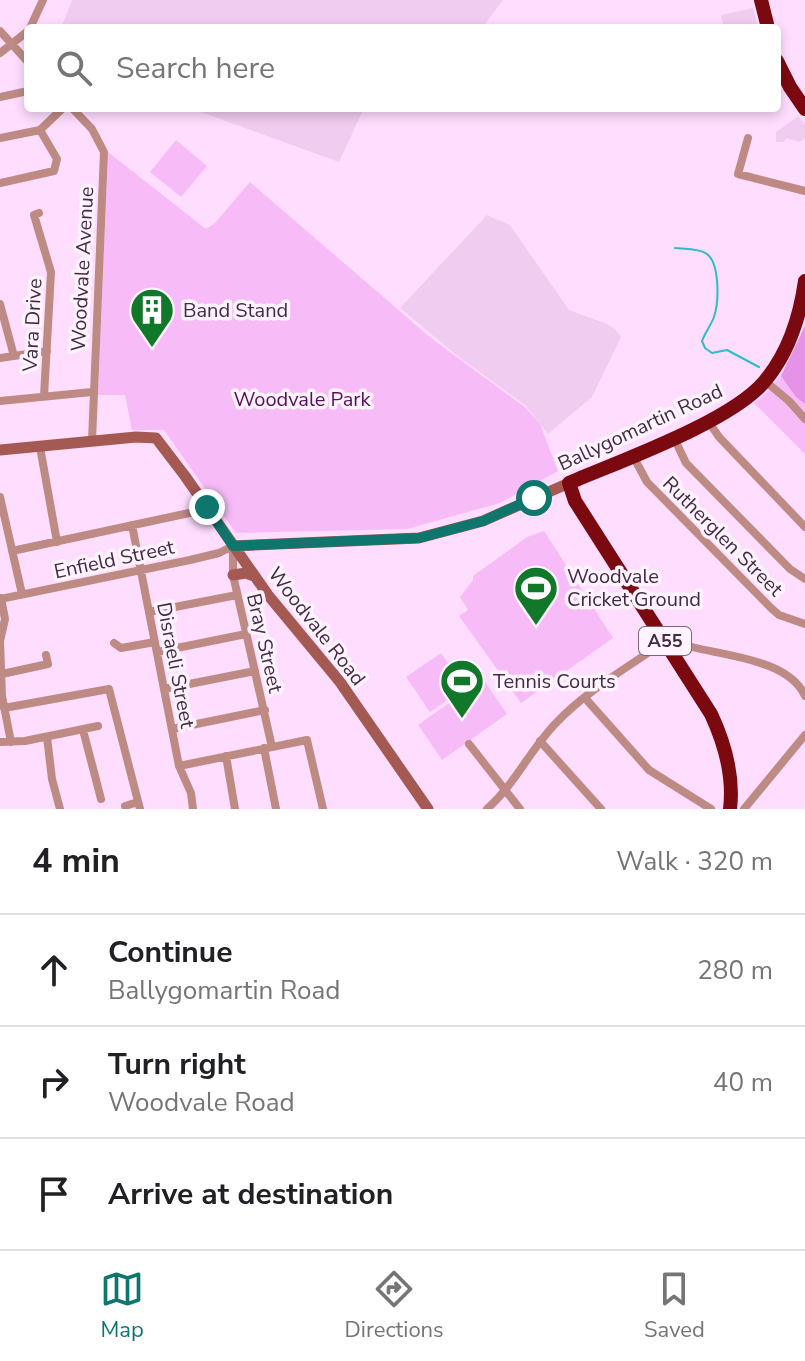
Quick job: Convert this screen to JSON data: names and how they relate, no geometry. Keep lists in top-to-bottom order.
{
  "streets": {
    "highway": ["Ballygomartin Road", "A55"],
    "main road": ["Woodvale Road"],
    "street": [
      "Woodvale Avenue",
      "Vara Drive",
      "Rutherglen Street",
      "Enfield Street",
      "Bray Street",
      "Disraeli Street"
    ]
  },
  "crossings": [
    ["Woodvale Avenue", "Woodvale Road"],
    ["Ballygomartin Road", "Rutherglen Street"],
    ["Ballygomartin Road", "Enfield Street"],
    ["Ballygomartin Road", "Woodvale Road"],
    ["Ballygomartin Road", "A55"],
    ["Ballygomartin Road", "Bray Street"],
    ["Enfield Street", "Woodvale Road"],
    ["Enfield Street", "Bray Street"],
    ["Enfield Street", "Disraeli Street"],
    ["Woodvale Road", "Bray Street"]
  ],
  "parks": ["Woodvale Park"],
  "places": {
    "building": ["Band Stand"],
    "sports": ["Woodvale Cricket Ground", "Tennis Courts"]
  },
  "page": {
    "search": "Search here",
    "heading": ["4 min", "Walk · 320 m"],
    "list": [
      ["Continue", "Ballygomartin Road", "280 m"],
      ["Turn right", "Woodvale Road", "40 m"],
      "Arrive at destination"
    ],
    "nav": ["Map", "Directions", "Saved"]
  }
}
